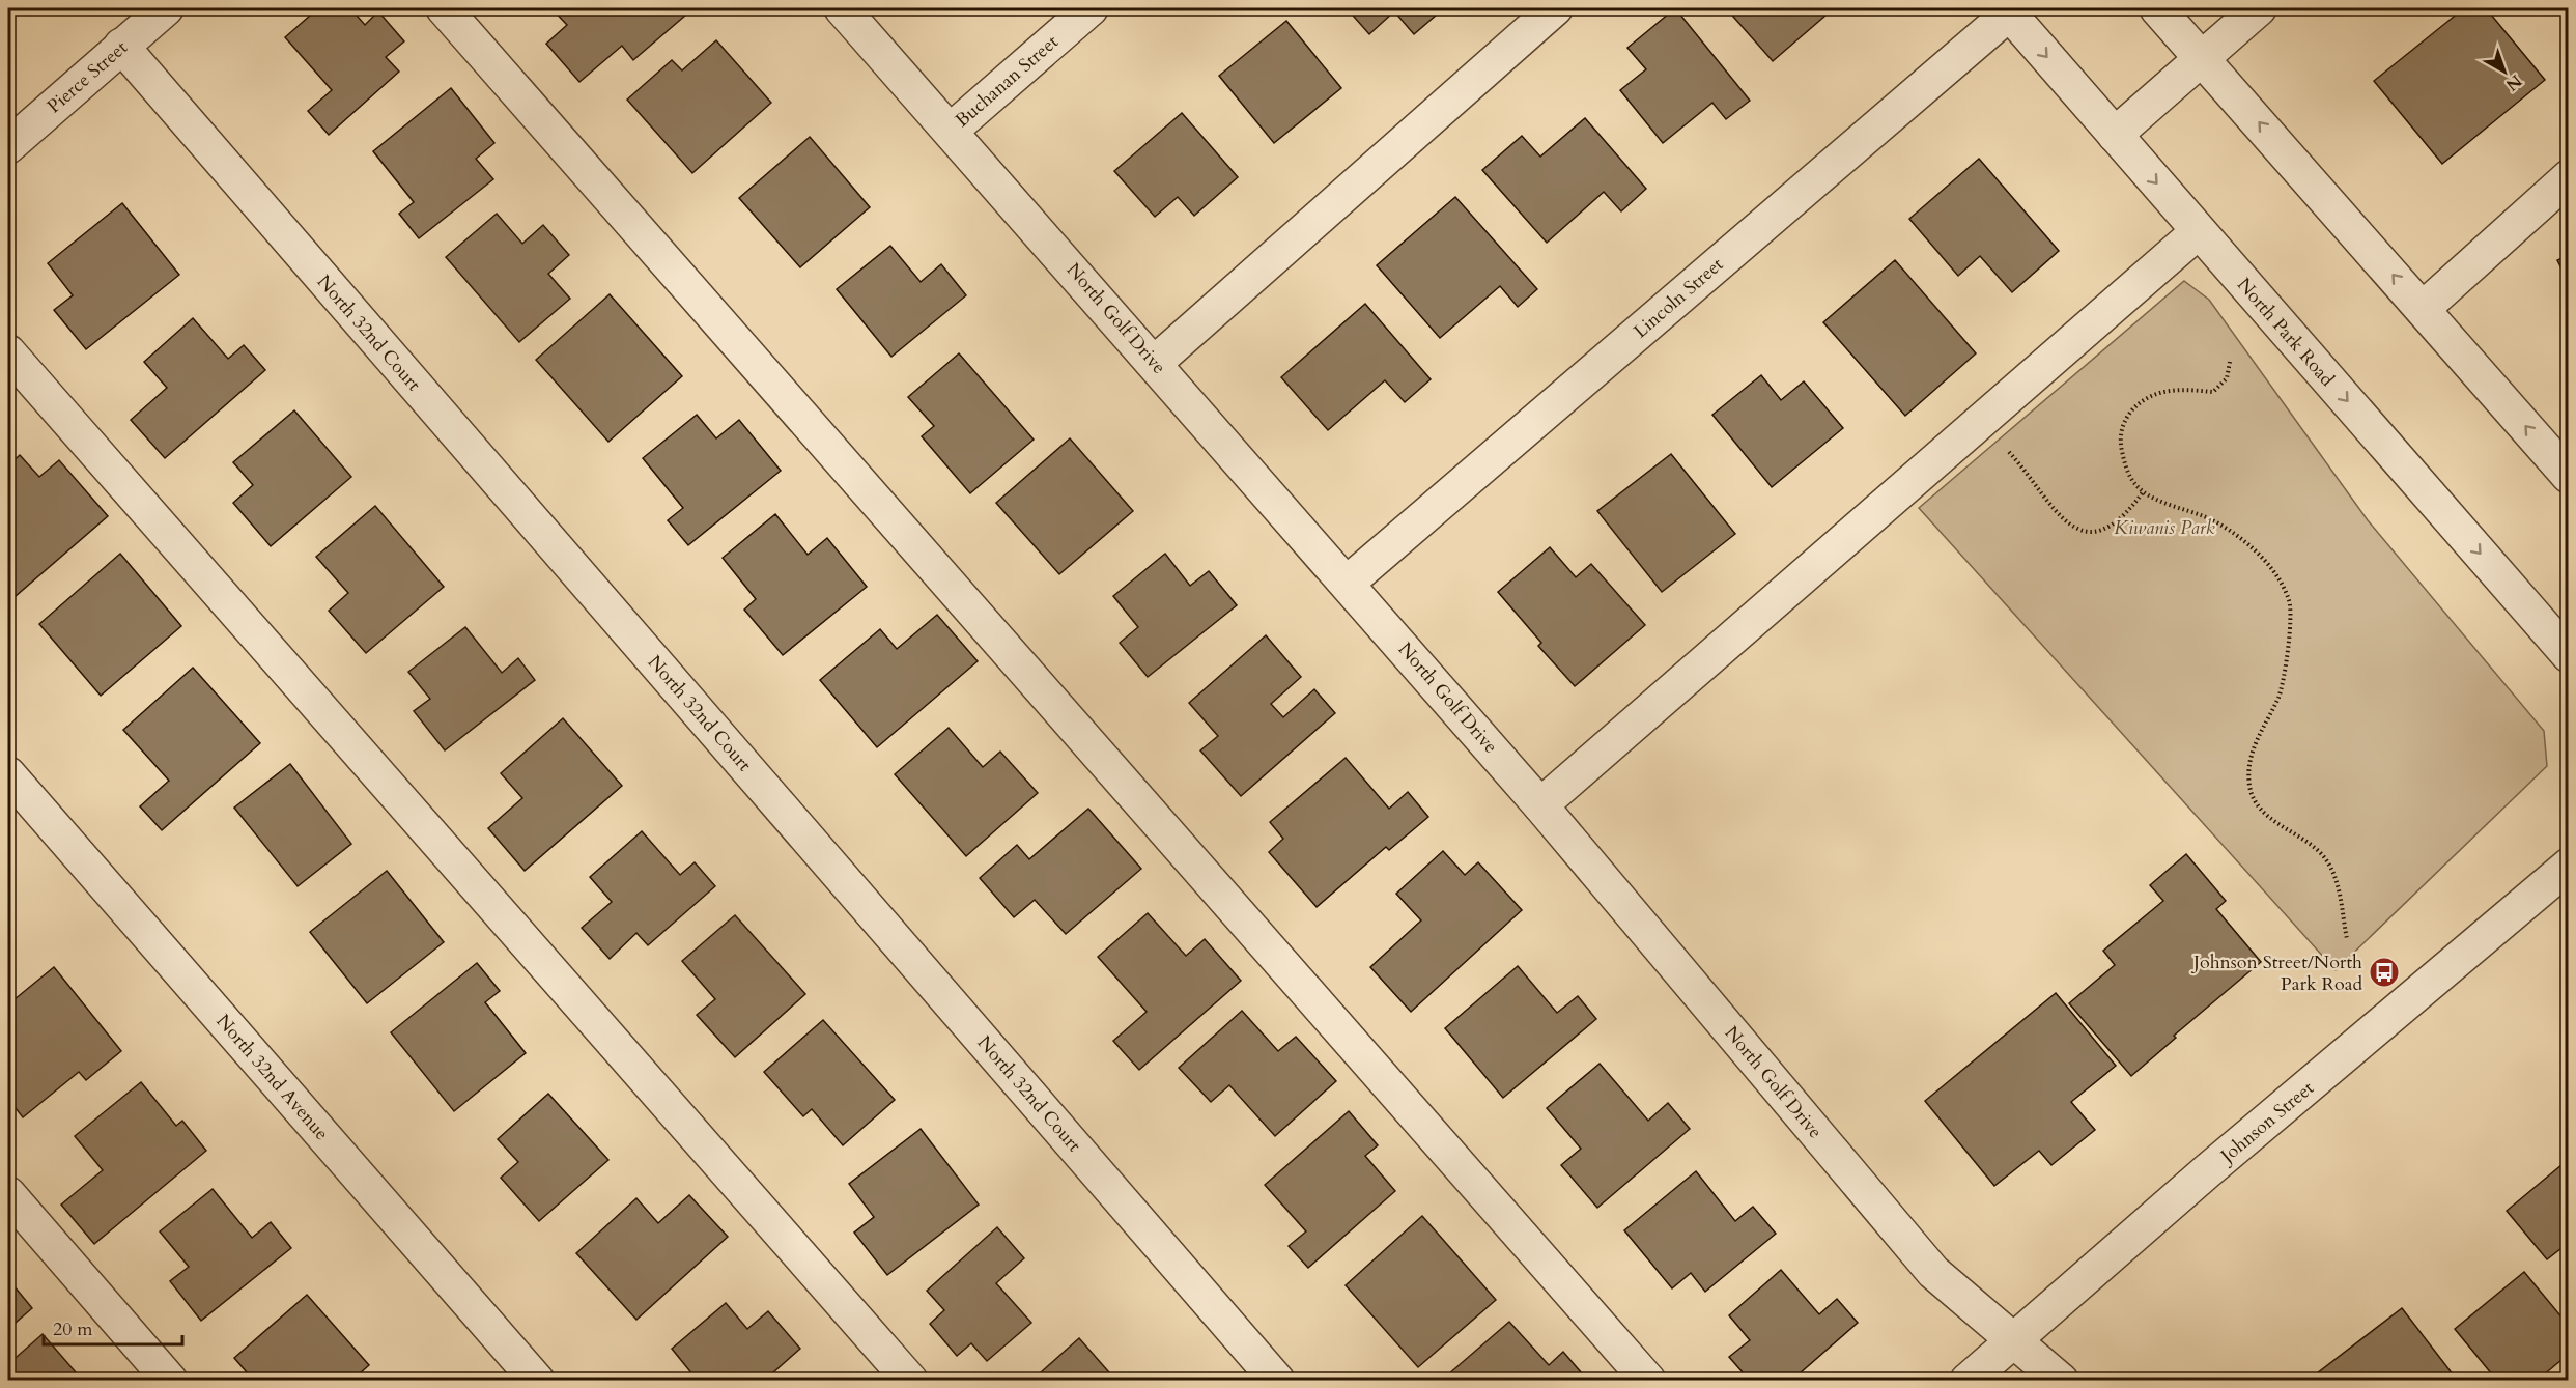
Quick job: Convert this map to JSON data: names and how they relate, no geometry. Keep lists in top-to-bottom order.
{
  "streets": {
    "street": [
      "Pierce Street",
      "Buchanan Street",
      "Lincoln Street",
      "North Golf Drive",
      "North Park Road",
      "North 32nd Court",
      "North 32nd Avenue",
      "Johnson Street"
    ]
  },
  "crossings": [
    ["Pierce Street", "North 32nd Court"],
    ["Buchanan Street", "North Golf Drive"],
    ["Lincoln Street", "North Golf Drive"],
    ["Lincoln Street", "North Park Road"],
    ["North Golf Drive", "Johnson Street"]
  ],
  "parks": ["Kiwanis Park"],
  "places": {
    "bus stop": ["Johnson Street/North Park Road"]
  },
  "scale_bar": "20 m",
  "north": "bottom right"
}
